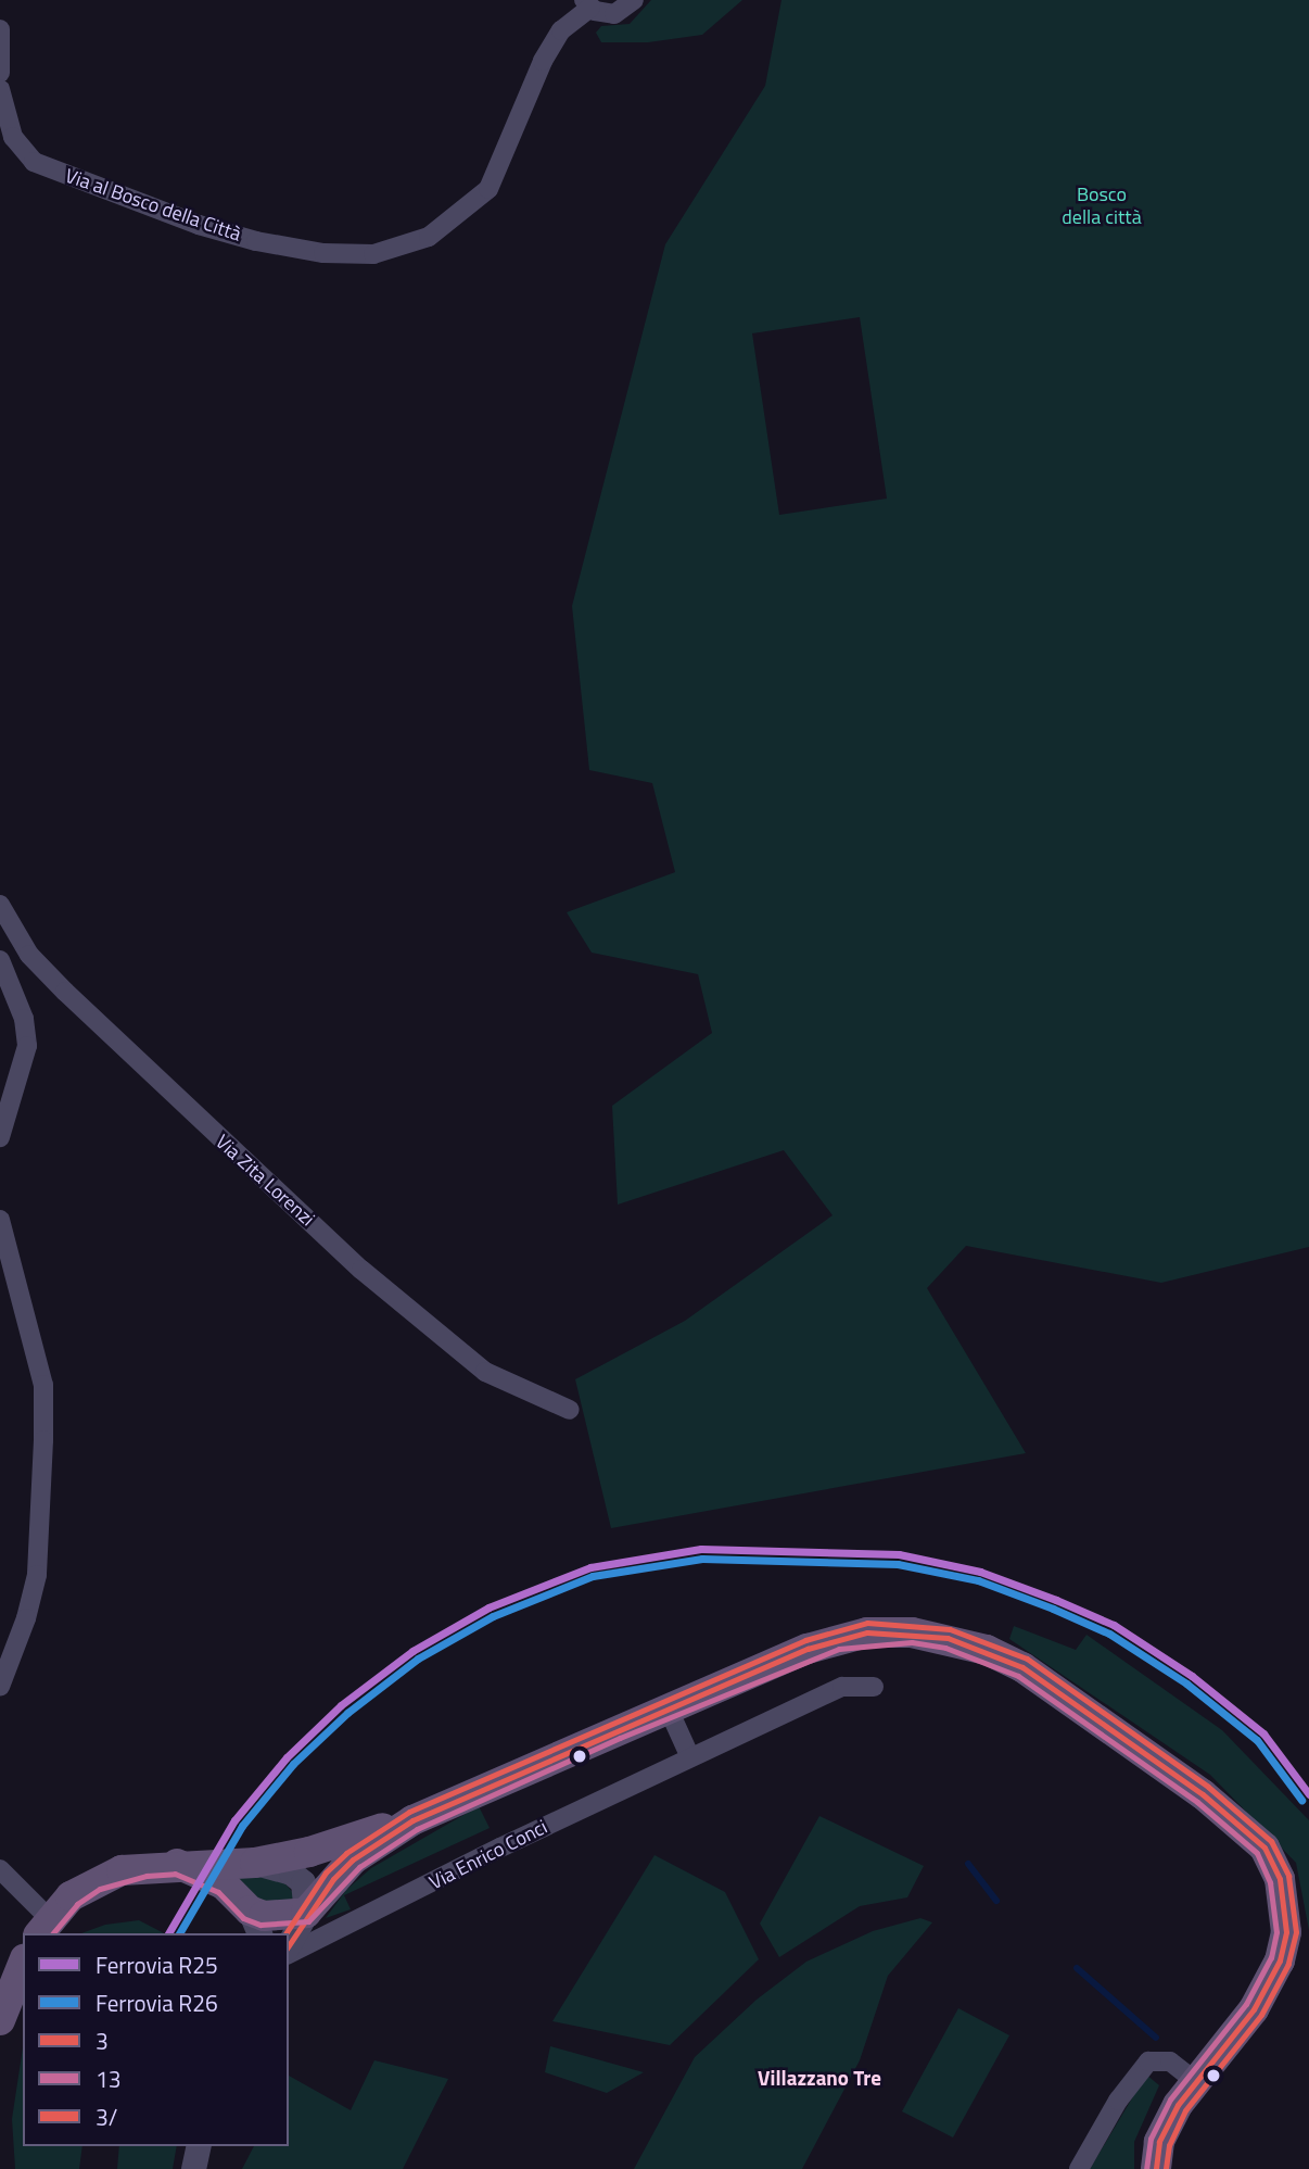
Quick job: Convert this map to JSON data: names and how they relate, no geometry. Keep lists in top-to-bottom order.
{
  "streets": {
    "street": ["Via al Bosco della Città", "Via Zita Lorenzi", "Via Enrico Conci"]
  },
  "districts": ["Villazzano Tre"],
  "parks": ["Bosco della città"],
  "lines": [
    "rail line R25",
    "rail line R26",
    "transit line 3/",
    "transit line 3",
    "transit line 13"
  ],
  "legend": [
    "Ferrovia R25",
    "Ferrovia R26",
    "3",
    "13",
    "3/"
  ]
}
